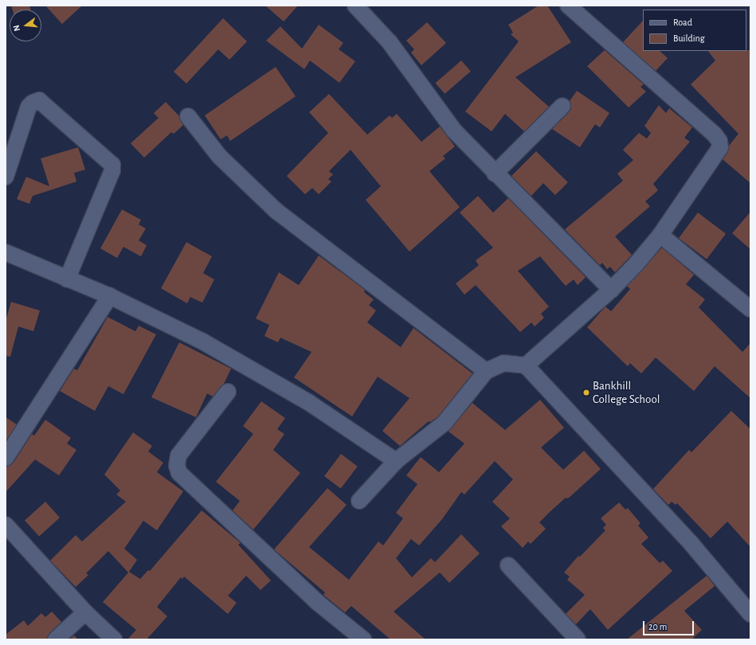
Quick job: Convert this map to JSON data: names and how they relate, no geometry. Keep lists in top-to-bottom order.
{
  "places": ["Bankhill College School"],
  "legend": ["Road", "Building"],
  "scale_bar": "20 m",
  "north": "left"
}
